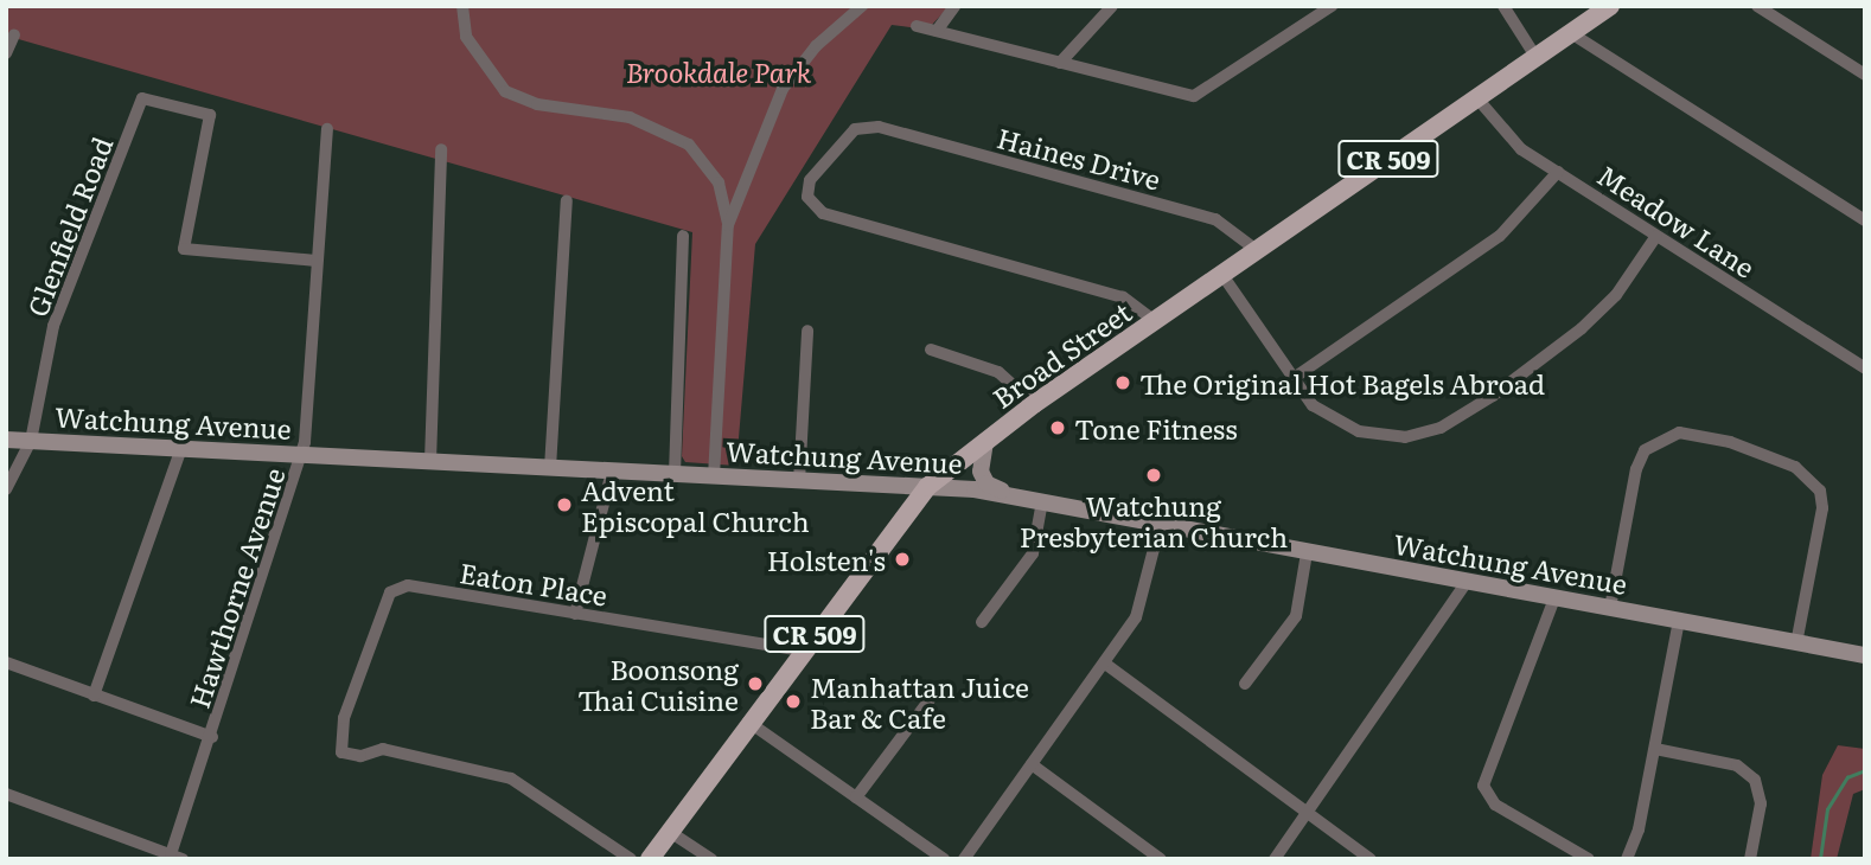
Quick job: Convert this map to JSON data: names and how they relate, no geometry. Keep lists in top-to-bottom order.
{
  "streets": {
    "main road": ["CR 509", "Broad Street", "Watchung Avenue"],
    "street": [
      "Haines Drive",
      "Meadow Lane",
      "Glenfield Road",
      "Eaton Place",
      "Hawthorne Avenue"
    ]
  },
  "crossings": [
    ["Haines Drive", "Broad Street"],
    ["Meadow Lane", "Broad Street"],
    ["Glenfield Road", "Watchung Avenue"],
    ["Glenfield Road", "Hawthorne Avenue"],
    ["Broad Street", "Watchung Avenue"],
    ["Broad Street", "Eaton Place"],
    ["Watchung Avenue", "Hawthorne Avenue"]
  ],
  "parks": ["Brookdale Park"],
  "places": [
    "The Original Hot Bagels Abroad",
    "Tone Fitness",
    "Watchung Presbyterian Church",
    "Advent Episcopal Church",
    "Holsten's",
    "Boonsong Thai Cuisine",
    "Manhattan Juice Bar & Cafe"
  ]
}
